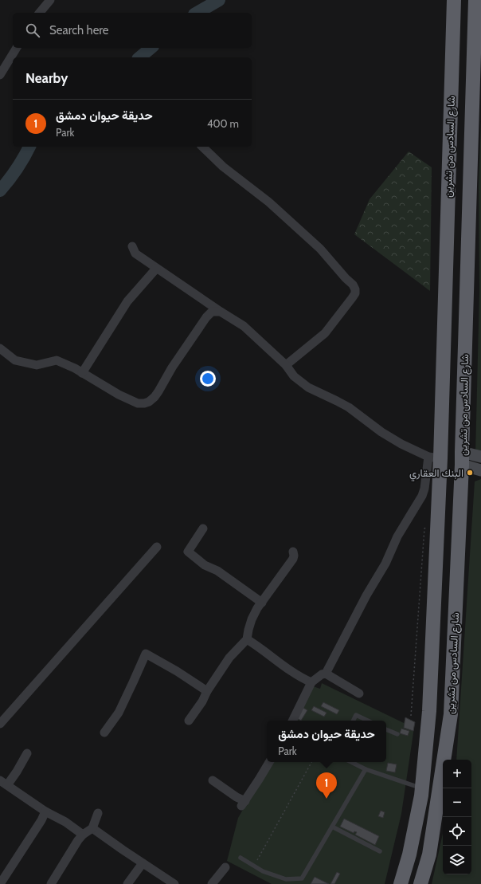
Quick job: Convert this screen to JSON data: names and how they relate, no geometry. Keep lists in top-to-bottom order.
{
  "streets": {
    "highway": ["شارع السادس من تشرين"]
  },
  "places": ["البنك العقاري"],
  "page": {
    "search": "Search here",
    "heading": "Nearby",
    "list": [
      {
        "mark": "1",
        "name": "حديقة حيوان دمشق",
        "note": "Park",
        "value": "400 m"
      }
    ],
    "popup": ["حديقة حيوان دمشق", "Park"],
    "map_buttons": ["+", "−"],
    "pins": "1"
  }
}
